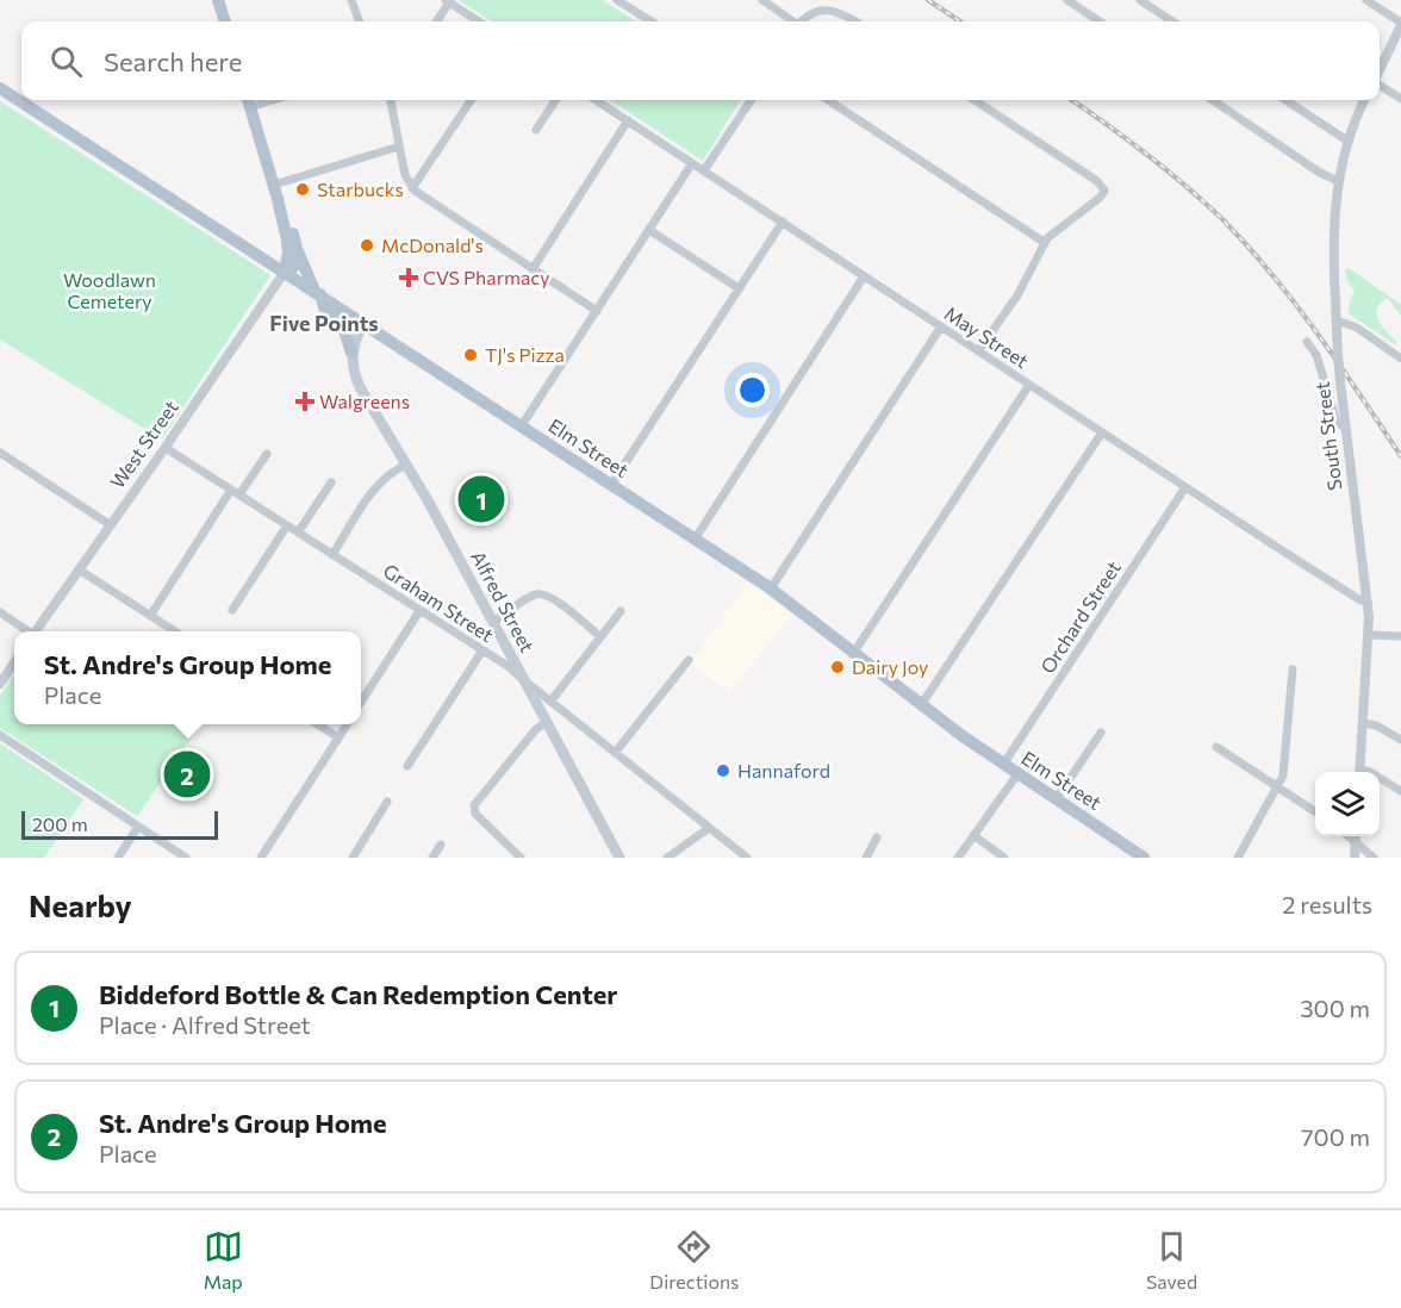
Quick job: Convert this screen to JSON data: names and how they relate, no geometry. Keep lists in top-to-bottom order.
{
  "streets": {
    "main road": ["Elm Street", "Alfred Street"],
    "street": [
      "May Street",
      "South Street",
      "West Street",
      "Graham Street",
      "Orchard Street"
    ]
  },
  "crossings": [
    ["May Street", "South Street"],
    ["May Street", "Orchard Street"],
    ["West Street", "Elm Street"],
    ["West Street", "Graham Street"],
    ["Elm Street", "Orchard Street"],
    ["Alfred Street", "Graham Street"]
  ],
  "districts": ["Five Points"],
  "parks": ["Woodlawn Cemetery"],
  "places": {
    "other": [
      "Starbucks",
      "McDonald's",
      "TJ's Pizza",
      "Dairy Joy",
      "Hannaford"
    ],
    "health": ["CVS Pharmacy", "Walgreens"]
  },
  "scale_bar": "200 m",
  "page": {
    "search": "Search here",
    "pins": ["1", "2"],
    "popup": ["St. Andre's Group Home", "Place"],
    "scale": "200 m",
    "heading": ["Nearby", "2 results"],
    "list": [
      {
        "mark": "1",
        "name": "Biddeford Bottle & Can Redemption Center",
        "note": "Place · Alfred Street",
        "value": "300 m"
      },
      {
        "mark": "2",
        "name": "St. Andre's Group Home",
        "note": "Place",
        "value": "700 m"
      }
    ],
    "nav": ["Map", "Directions", "Saved"]
  }
}
